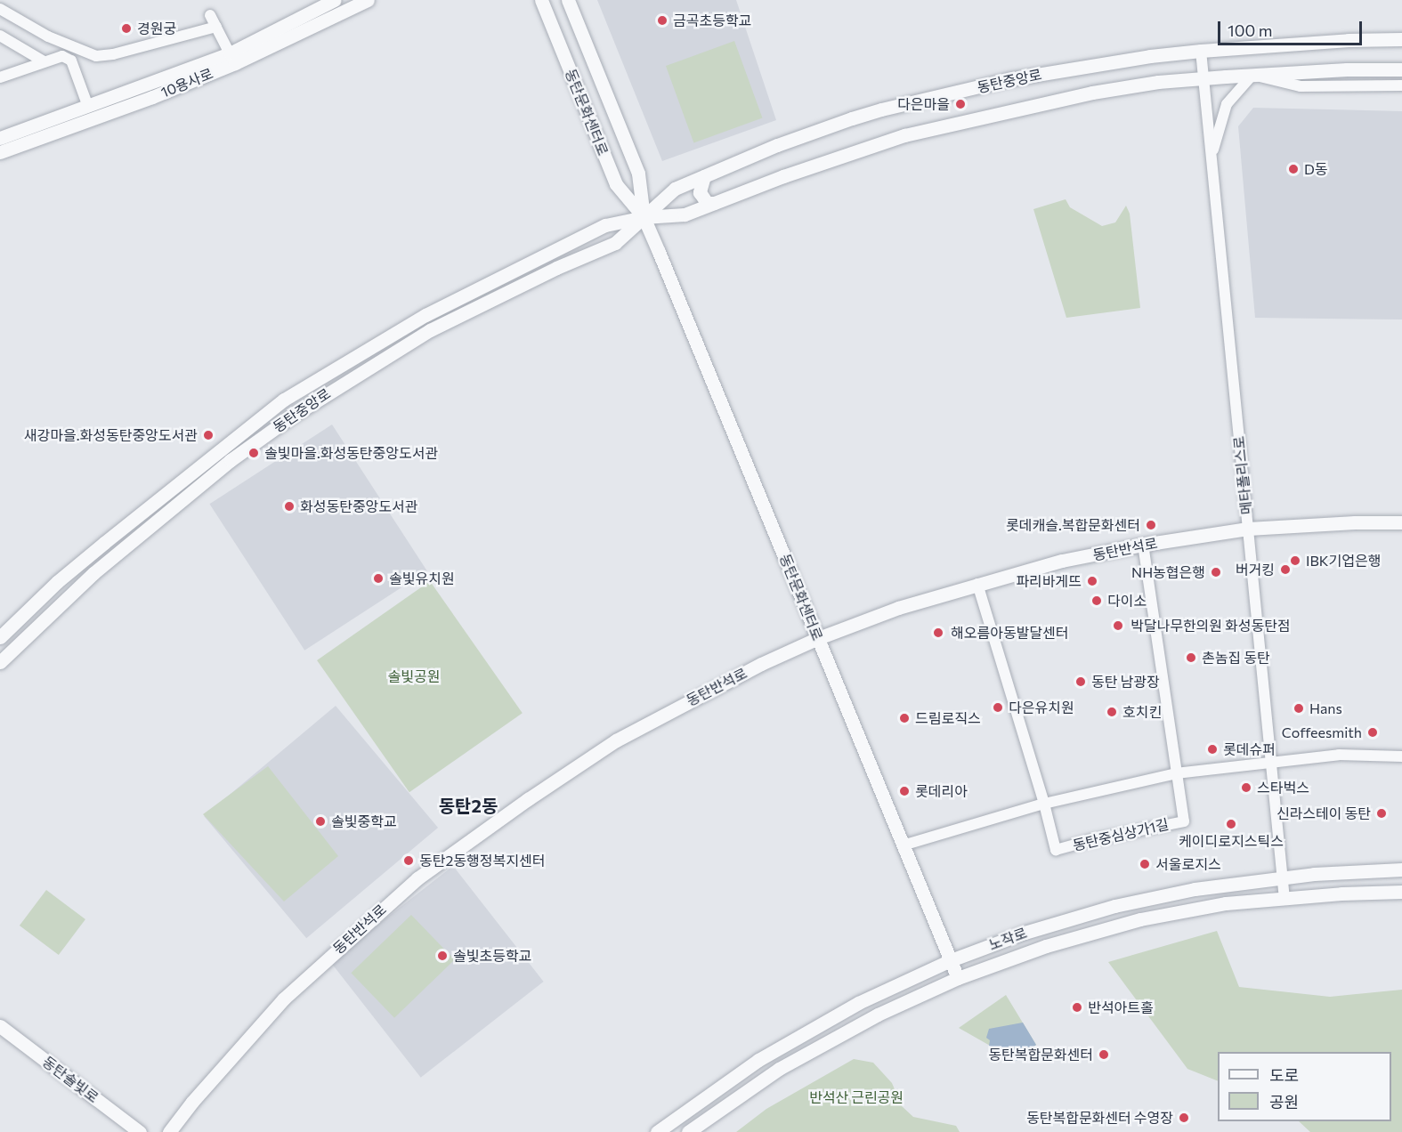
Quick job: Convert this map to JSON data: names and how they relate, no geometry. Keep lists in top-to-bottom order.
{
  "streets": {
    "street": [
      "동탄중앙로",
      "10용사로",
      "동탄문화센터로",
      "메타폴리스로",
      "동탄반석로",
      "동탄중심상가1길",
      "노작로",
      "동탄솔빛로"
    ]
  },
  "crossings": [
    ["동탄중앙로", "동탄문화센터로"],
    ["동탄중앙로", "메타폴리스로"],
    ["동탄문화센터로", "동탄반석로"],
    ["동탄문화센터로", "노작로"],
    ["메타폴리스로", "동탄반석로"],
    ["메타폴리스로", "노작로"],
    ["동탄반석로", "동탄중심상가1길"]
  ],
  "districts": ["동탄2동"],
  "parks": ["솔빛공원", "반석산 근린공원"],
  "places": [
    "금곡초등학교",
    "경원궁",
    "다은마을",
    "D동",
    "새강마을.화성동탄중앙도서관",
    "솔빛마을.화성동탄중앙도서관",
    "화성동탄중앙도서관",
    "롯데캐슬.복합문화센터",
    "IBK기업은행",
    "버거킹",
    "NH농협은행",
    "솔빛유치원",
    "파리바게뜨",
    "다이소",
    "박달나무한의원 화성동탄점",
    "해오름아동발달센터",
    "촌놈집 동탄",
    "동탄 남광장",
    "다은유치원",
    "Hans",
    "호치킨",
    "드림로직스",
    "Coffeesmith",
    "롯데슈퍼",
    "스타벅스",
    "롯데리아",
    "신라스테이 동탄",
    "솔빛중학교",
    "케이디로지스틱스",
    "동탄2동행정복지센터",
    "서울로지스",
    "솔빛초등학교",
    "반석아트홀",
    "동탄복합문화센터",
    "동탄복합문화센터 수영장"
  ],
  "legend": ["도로", "공원"],
  "scale_bar": "100 m"
}
